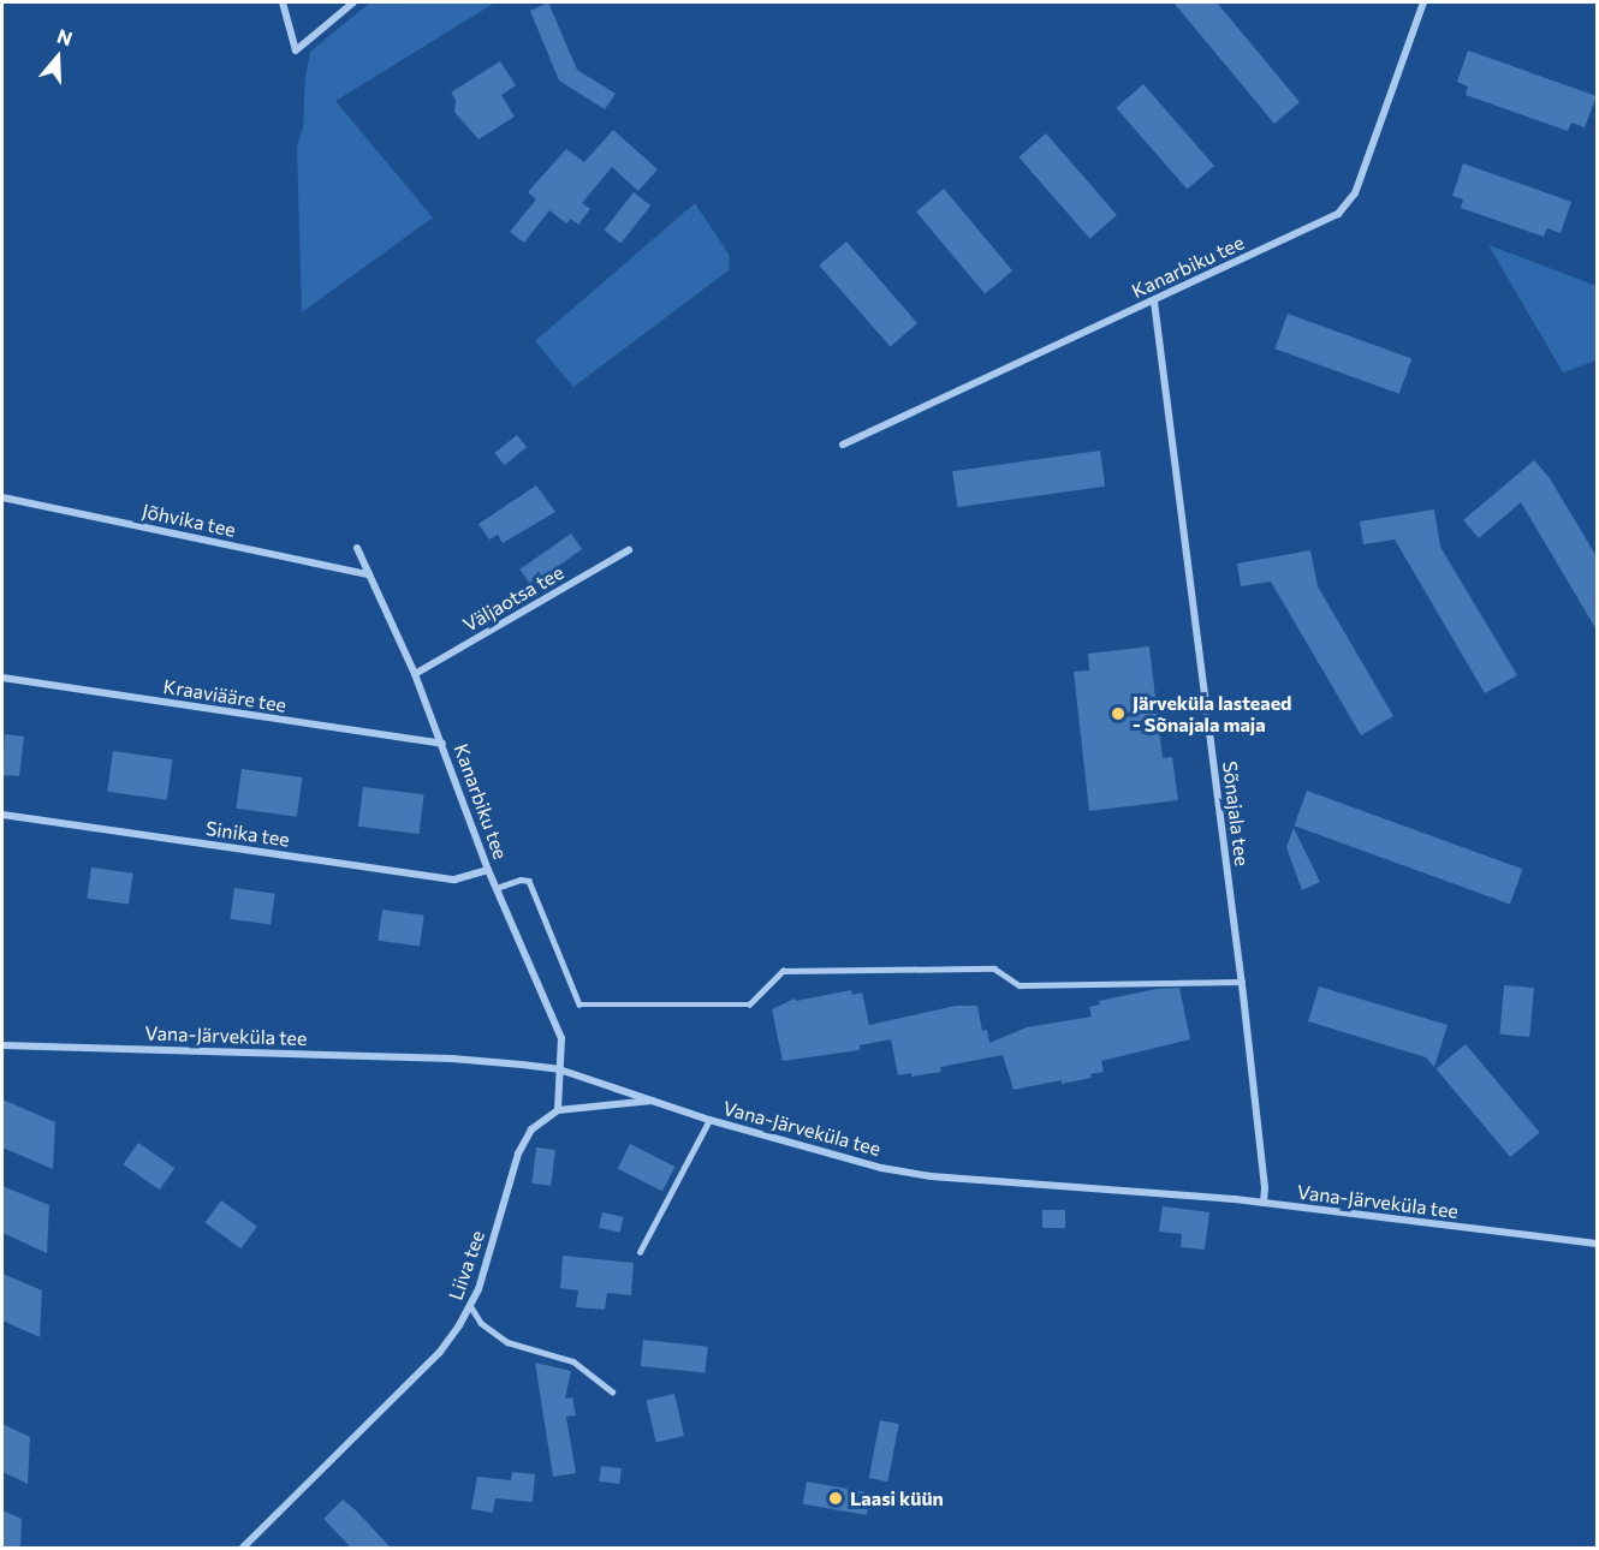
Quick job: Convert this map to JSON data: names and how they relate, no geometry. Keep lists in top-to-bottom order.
{
  "streets": {
    "street": [
      "Kanarbiku tee",
      "Jõhvika tee",
      "Väljaotsa tee",
      "Kraaviääre tee",
      "Sõnajala tee",
      "Sinika tee",
      "Vana-Järveküla tee",
      "Liiva tee"
    ]
  },
  "crossings": [
    ["Kanarbiku tee", "Jõhvika tee"],
    ["Kanarbiku tee", "Väljaotsa tee"],
    ["Kanarbiku tee", "Kraaviääre tee"],
    ["Kanarbiku tee", "Sõnajala tee"],
    ["Kanarbiku tee", "Sinika tee"],
    ["Kanarbiku tee", "Vana-Järveküla tee"],
    ["Kanarbiku tee", "Liiva tee"],
    ["Sõnajala tee", "Vana-Järveküla tee"]
  ],
  "places": ["Järveküla lasteaed - Sõnajala maja", "Laasi küün"],
  "north": "top"
}
